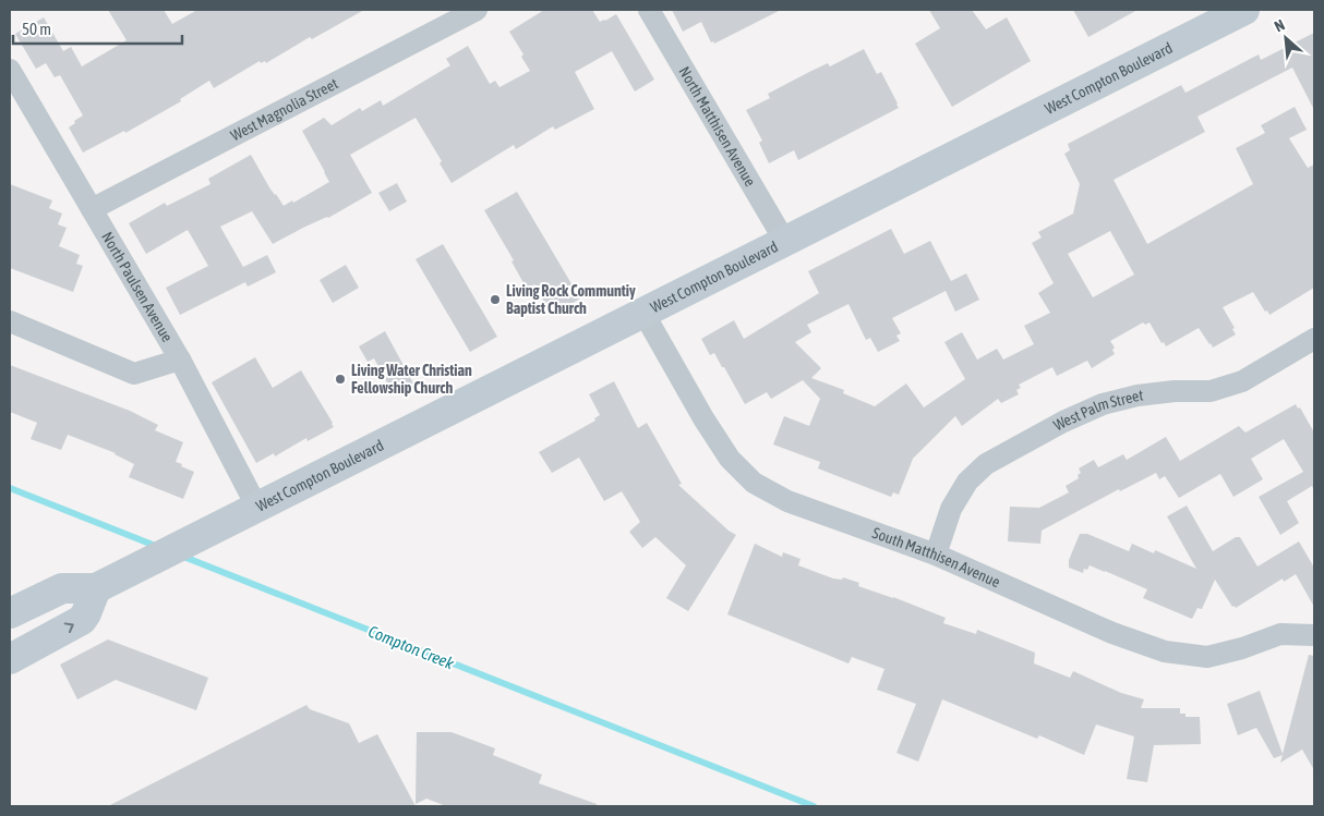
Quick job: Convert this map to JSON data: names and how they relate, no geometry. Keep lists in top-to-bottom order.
{
  "streets": {
    "main road": ["West Compton Boulevard"],
    "street": [
      "West Magnolia Street",
      "North Matthisen Avenue",
      "North Paulsen Avenue",
      "West Palm Street",
      "South Matthisen Avenue"
    ]
  },
  "crossings": [
    ["West Compton Boulevard", "North Matthisen Avenue"],
    ["West Compton Boulevard", "North Paulsen Avenue"],
    ["West Compton Boulevard", "South Matthisen Avenue"],
    ["West Magnolia Street", "North Paulsen Avenue"],
    ["West Palm Street", "South Matthisen Avenue"]
  ],
  "water": ["Compton Creek"],
  "places": ["Living Rock Communtiy Baptist Church", "Living Water Christian Fellowship Church"],
  "scale_bar": "50 m",
  "north": "top left"
}
